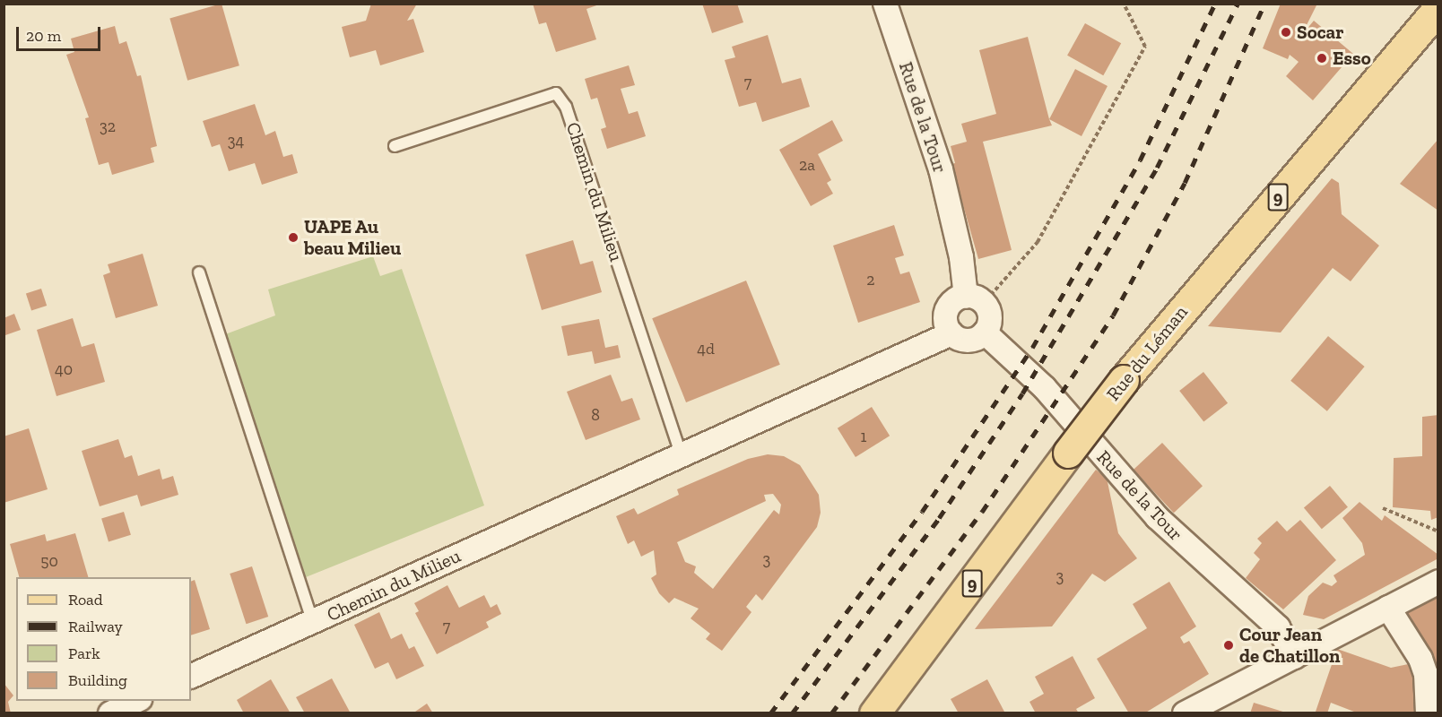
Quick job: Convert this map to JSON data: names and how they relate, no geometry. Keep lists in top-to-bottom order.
{
  "streets": {
    "main road": ["9", "Rue du Léman"],
    "street": ["Rue de la Tour", "Chemin du Milieu"]
  },
  "crossings": [
    ["Rue de la Tour", "Chemin du Milieu"]
  ],
  "places": [
    "Socar",
    "Esso",
    "UAPE Au beau Milieu",
    "Cour Jean de Chatillon"
  ],
  "house_numbers": [
    "7",
    "32",
    "34",
    "2a",
    "2",
    "4d",
    "40",
    "8",
    "1",
    "3",
    "50",
    "3",
    "7"
  ],
  "legend": [
    "Road",
    "Railway",
    "Park",
    "Building"
  ],
  "scale_bar": "20 m"
}
